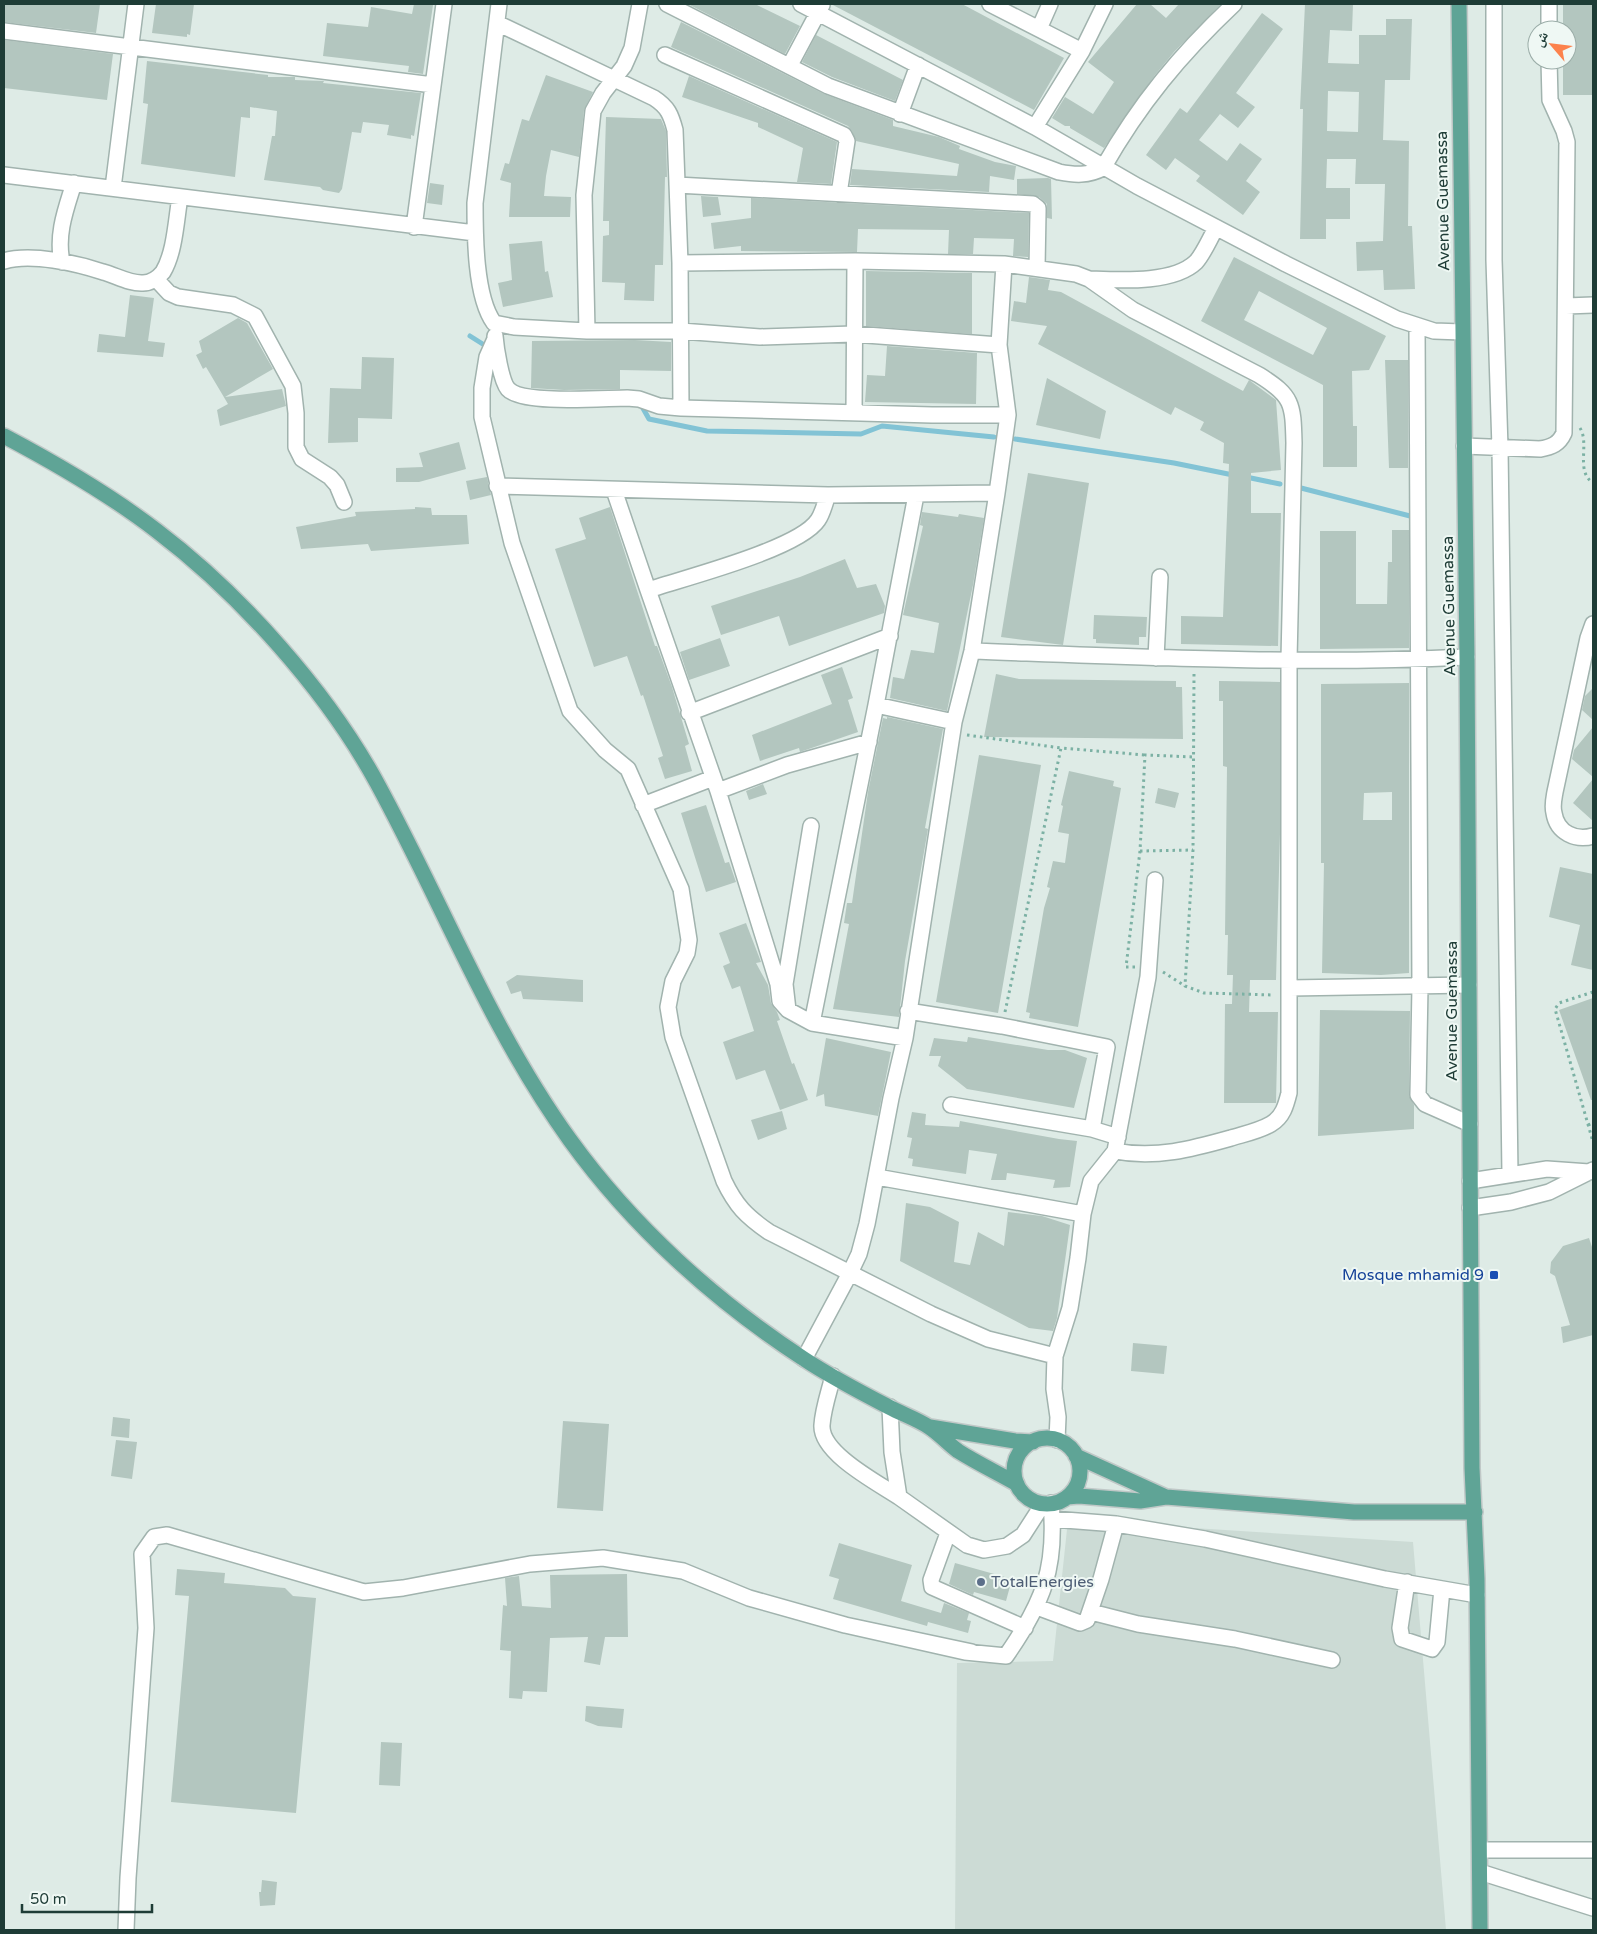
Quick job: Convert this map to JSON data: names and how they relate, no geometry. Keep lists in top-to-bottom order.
{
  "streets": {
    "main road": ["Avenue Guemassa"]
  },
  "places": {
    "transit": ["Mosque mhamid 9"],
    "other": ["TotalEnergies"]
  },
  "scale_bar": "50 m",
  "north": "top left"
}
